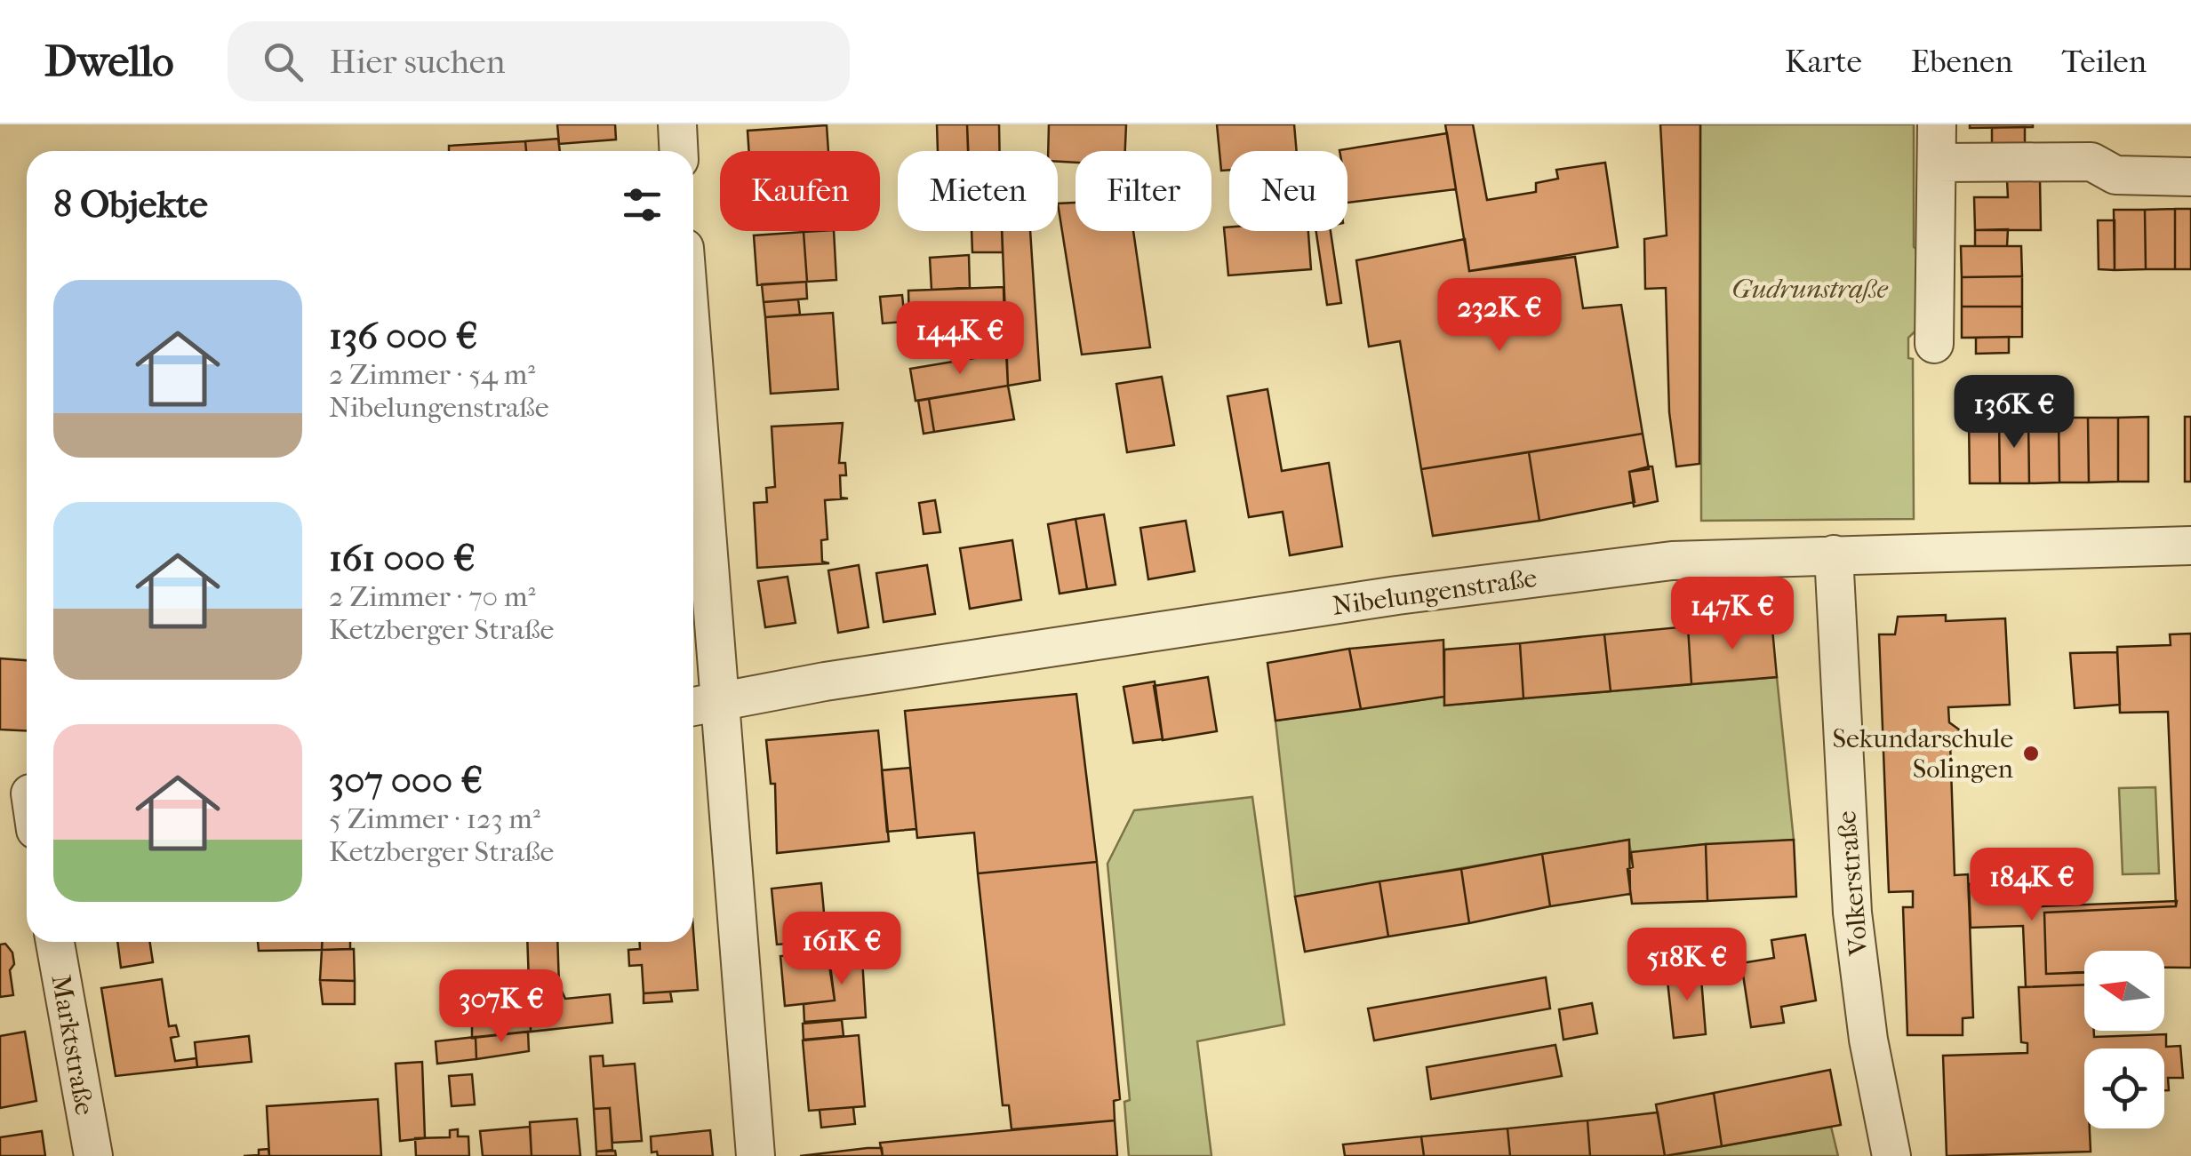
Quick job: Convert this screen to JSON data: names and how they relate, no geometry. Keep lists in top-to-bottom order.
{
  "streets": {
    "street": ["Nibelungenstraße", "Volkerstraße", "Marktstraße"]
  },
  "crossings": [
    ["Nibelungenstraße", "Volkerstraße"]
  ],
  "parks": ["Gudrunstraße"],
  "places": ["Sekundarschule Solingen"],
  "north": "left",
  "page": {
    "header": "Dwello",
    "search": "Hier suchen",
    "nav": ["Karte", "Ebenen", "Teilen"],
    "chip": [
      "Kaufen",
      "Mieten",
      "Filter",
      "Neu"
    ],
    "heading": "8 Objekte",
    "list": [
      {
        "name": "136 000 €",
        "note": "2 Zimmer · 54 m² · Nibelungenstraße"
      },
      {
        "name": "161 000 €",
        "note": "2 Zimmer · 70 m² · Ketzberger Straße"
      },
      {
        "name": "307 000 €",
        "note": "5 Zimmer · 123 m² · Ketzberger Straße"
      }
    ],
    "price": [
      "232K €",
      "144K €",
      "136K €",
      "147K €",
      "184K €",
      "161K €",
      "518K €",
      "307K €"
    ]
  }
}
